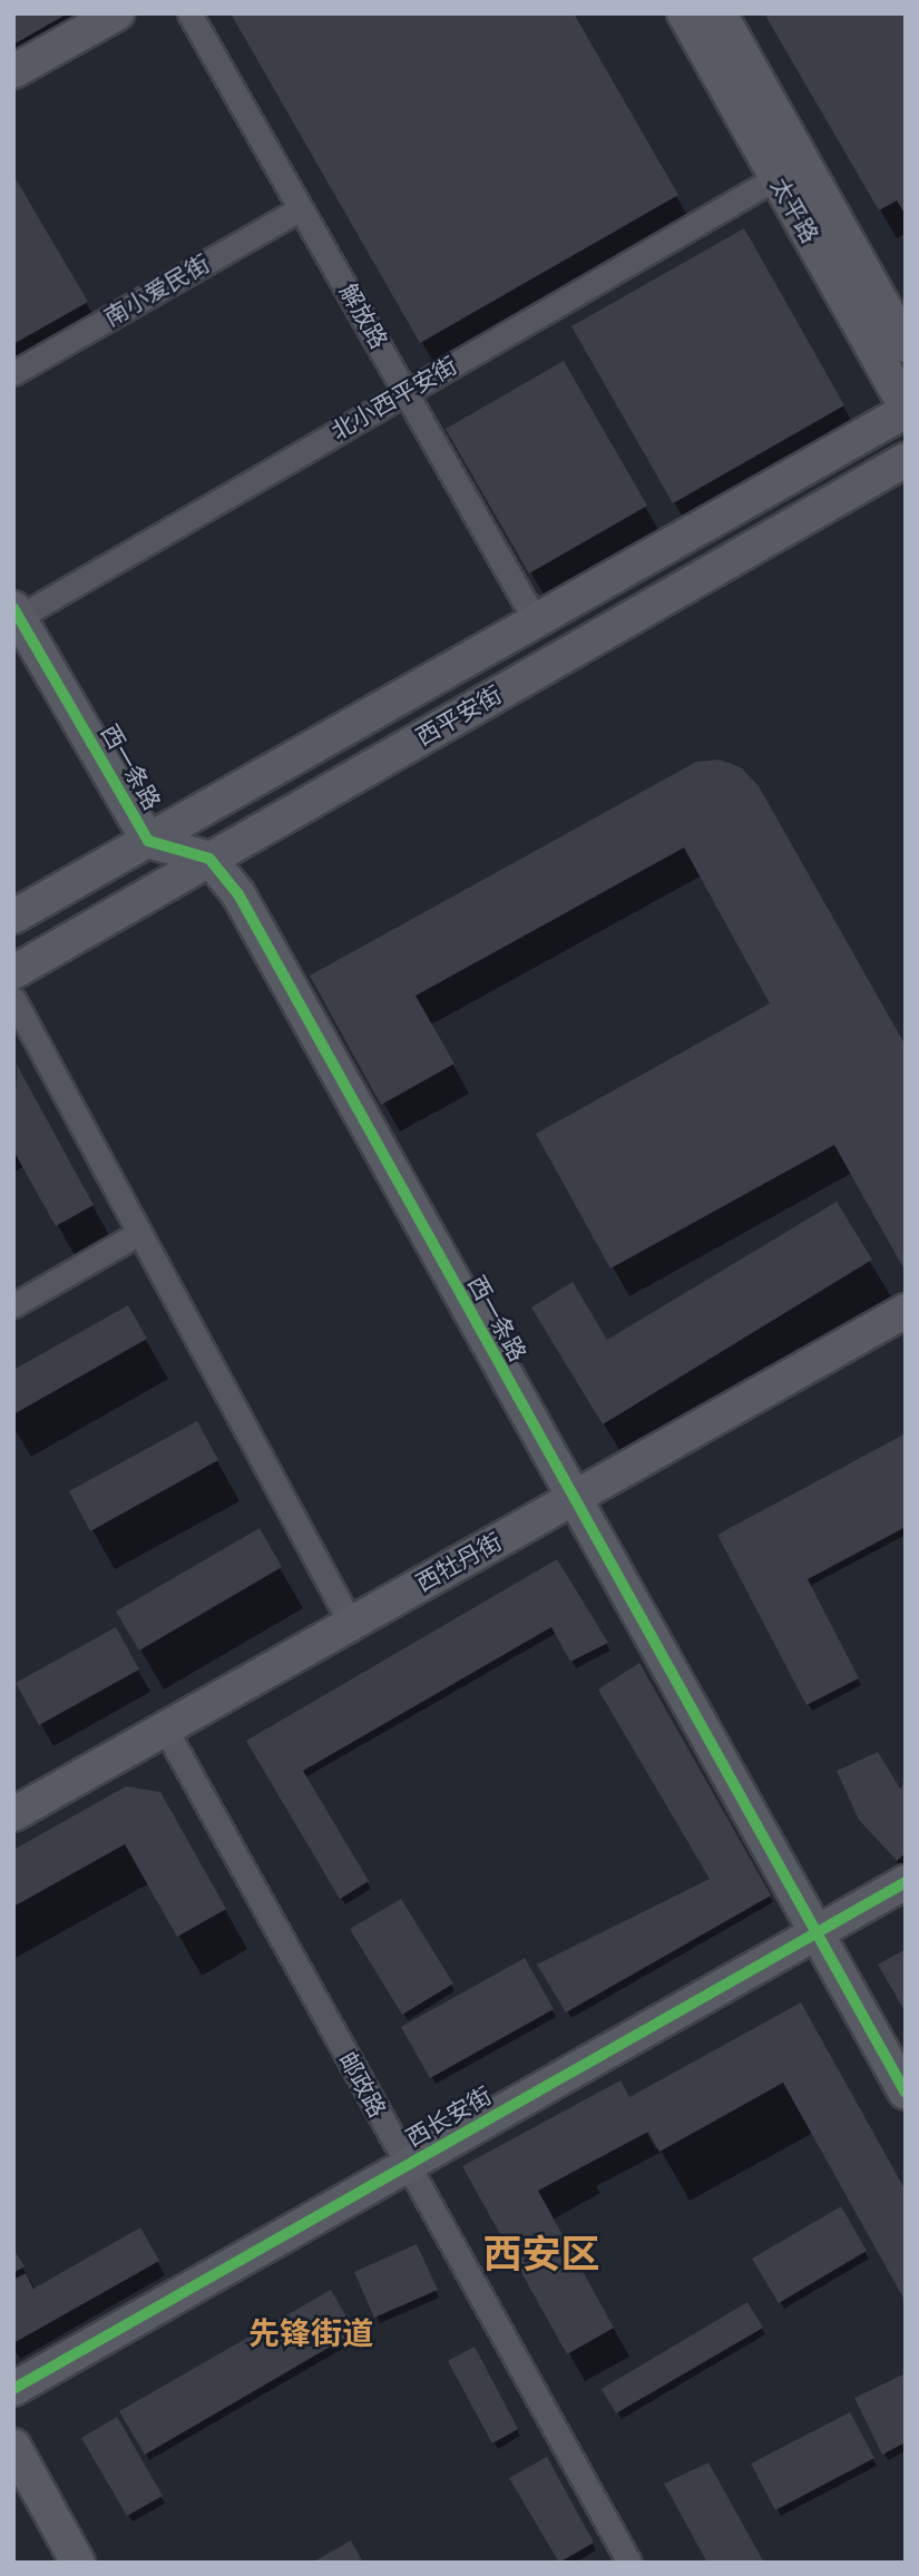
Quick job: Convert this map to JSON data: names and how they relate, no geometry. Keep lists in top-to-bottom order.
{
  "streets": {
    "main road": [
      "太平路",
      "西平安街",
      "西一条路",
      "西牡丹街",
      "西长安街"
    ],
    "street": [
      "南小爱民街",
      "解放路",
      "北小西平安街",
      "邮政路"
    ]
  },
  "crossings": [
    ["太平路", "北小西平安街"],
    ["太平路", "西平安街"],
    ["南小爱民街", "解放路"],
    ["解放路", "北小西平安街"],
    ["解放路", "西平安街"],
    ["北小西平安街", "西一条路"],
    ["西平安街", "西一条路"],
    ["西一条路", "西牡丹街"],
    ["西一条路", "西长安街"],
    ["西牡丹街", "邮政路"],
    ["邮政路", "西长安街"]
  ],
  "districts": ["西安区", "先锋街道"]
}
